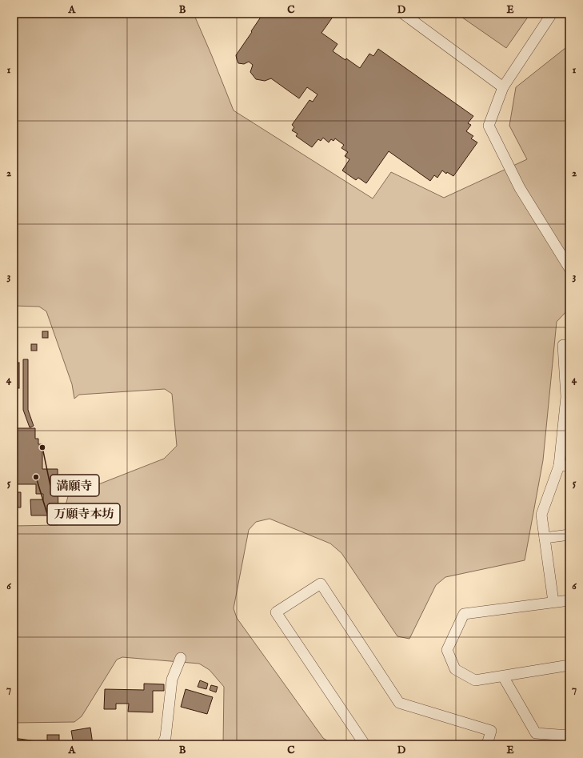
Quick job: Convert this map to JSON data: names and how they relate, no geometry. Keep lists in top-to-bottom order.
{
  "places": ["満願寺", "万願寺本坊"],
  "grid": {
    "columns": [
      "A",
      "B",
      "C",
      "D",
      "E"
    ],
    "rows": [
      "1",
      "2",
      "3",
      "4",
      "5",
      "6",
      "7"
    ]
  }
}
